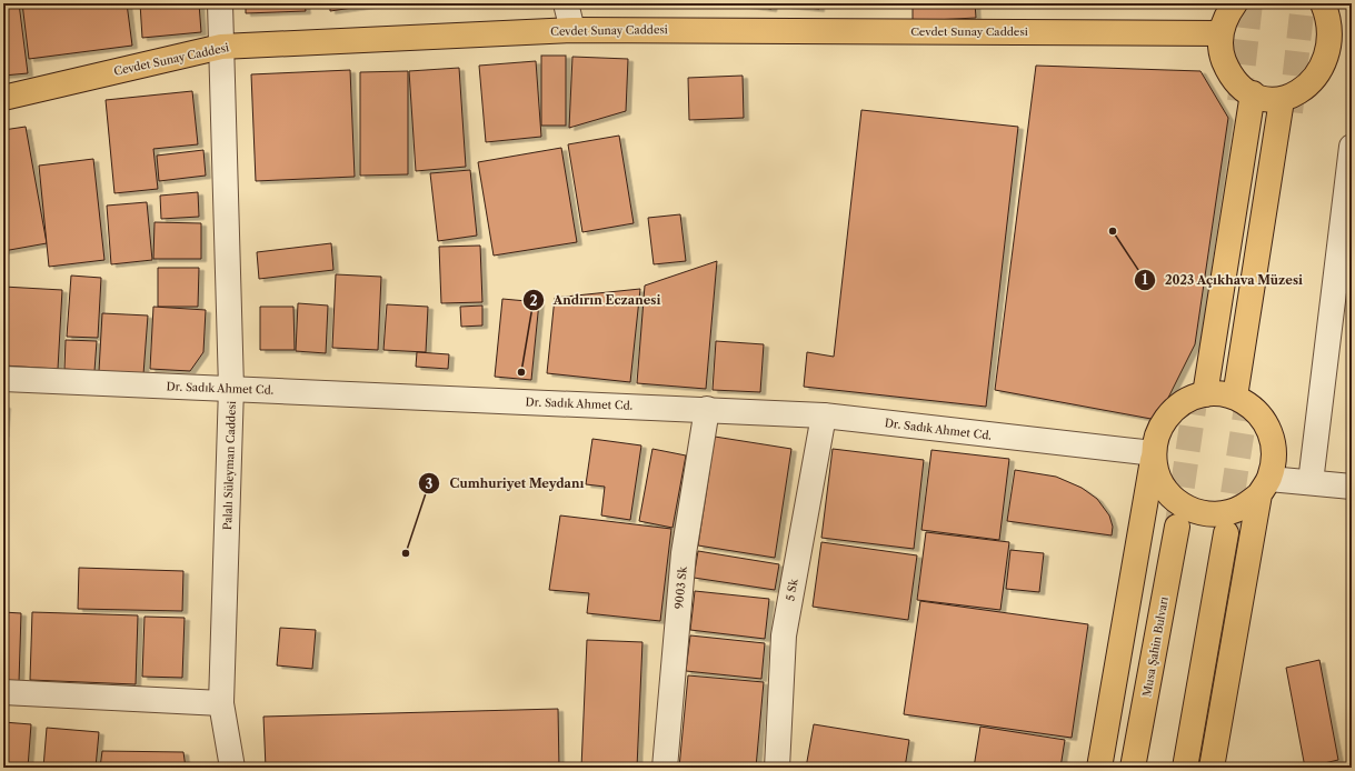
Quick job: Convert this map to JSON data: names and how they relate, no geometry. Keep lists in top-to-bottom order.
{
  "streets": {
    "main road": ["Cevdet Sunay Caddesi", "Musa Şahin Bulvarı"],
    "street": [
      "Dr. Sadık Ahmet Cd.",
      "Palalı Süleyman Caddesi",
      "9003 Sk",
      "5 Sk"
    ]
  },
  "crossings": [
    ["Cevdet Sunay Caddesi", "Palalı Süleyman Caddesi"],
    ["Dr. Sadık Ahmet Cd.", "Palalı Süleyman Caddesi"],
    ["Dr. Sadık Ahmet Cd.", "9003 Sk"],
    ["Dr. Sadık Ahmet Cd.", "5 Sk"]
  ],
  "places": ["2023 Açıkhava Müzesi", "Andırın Eczanesi", "Cumhuriyet Meydanı"]
}
